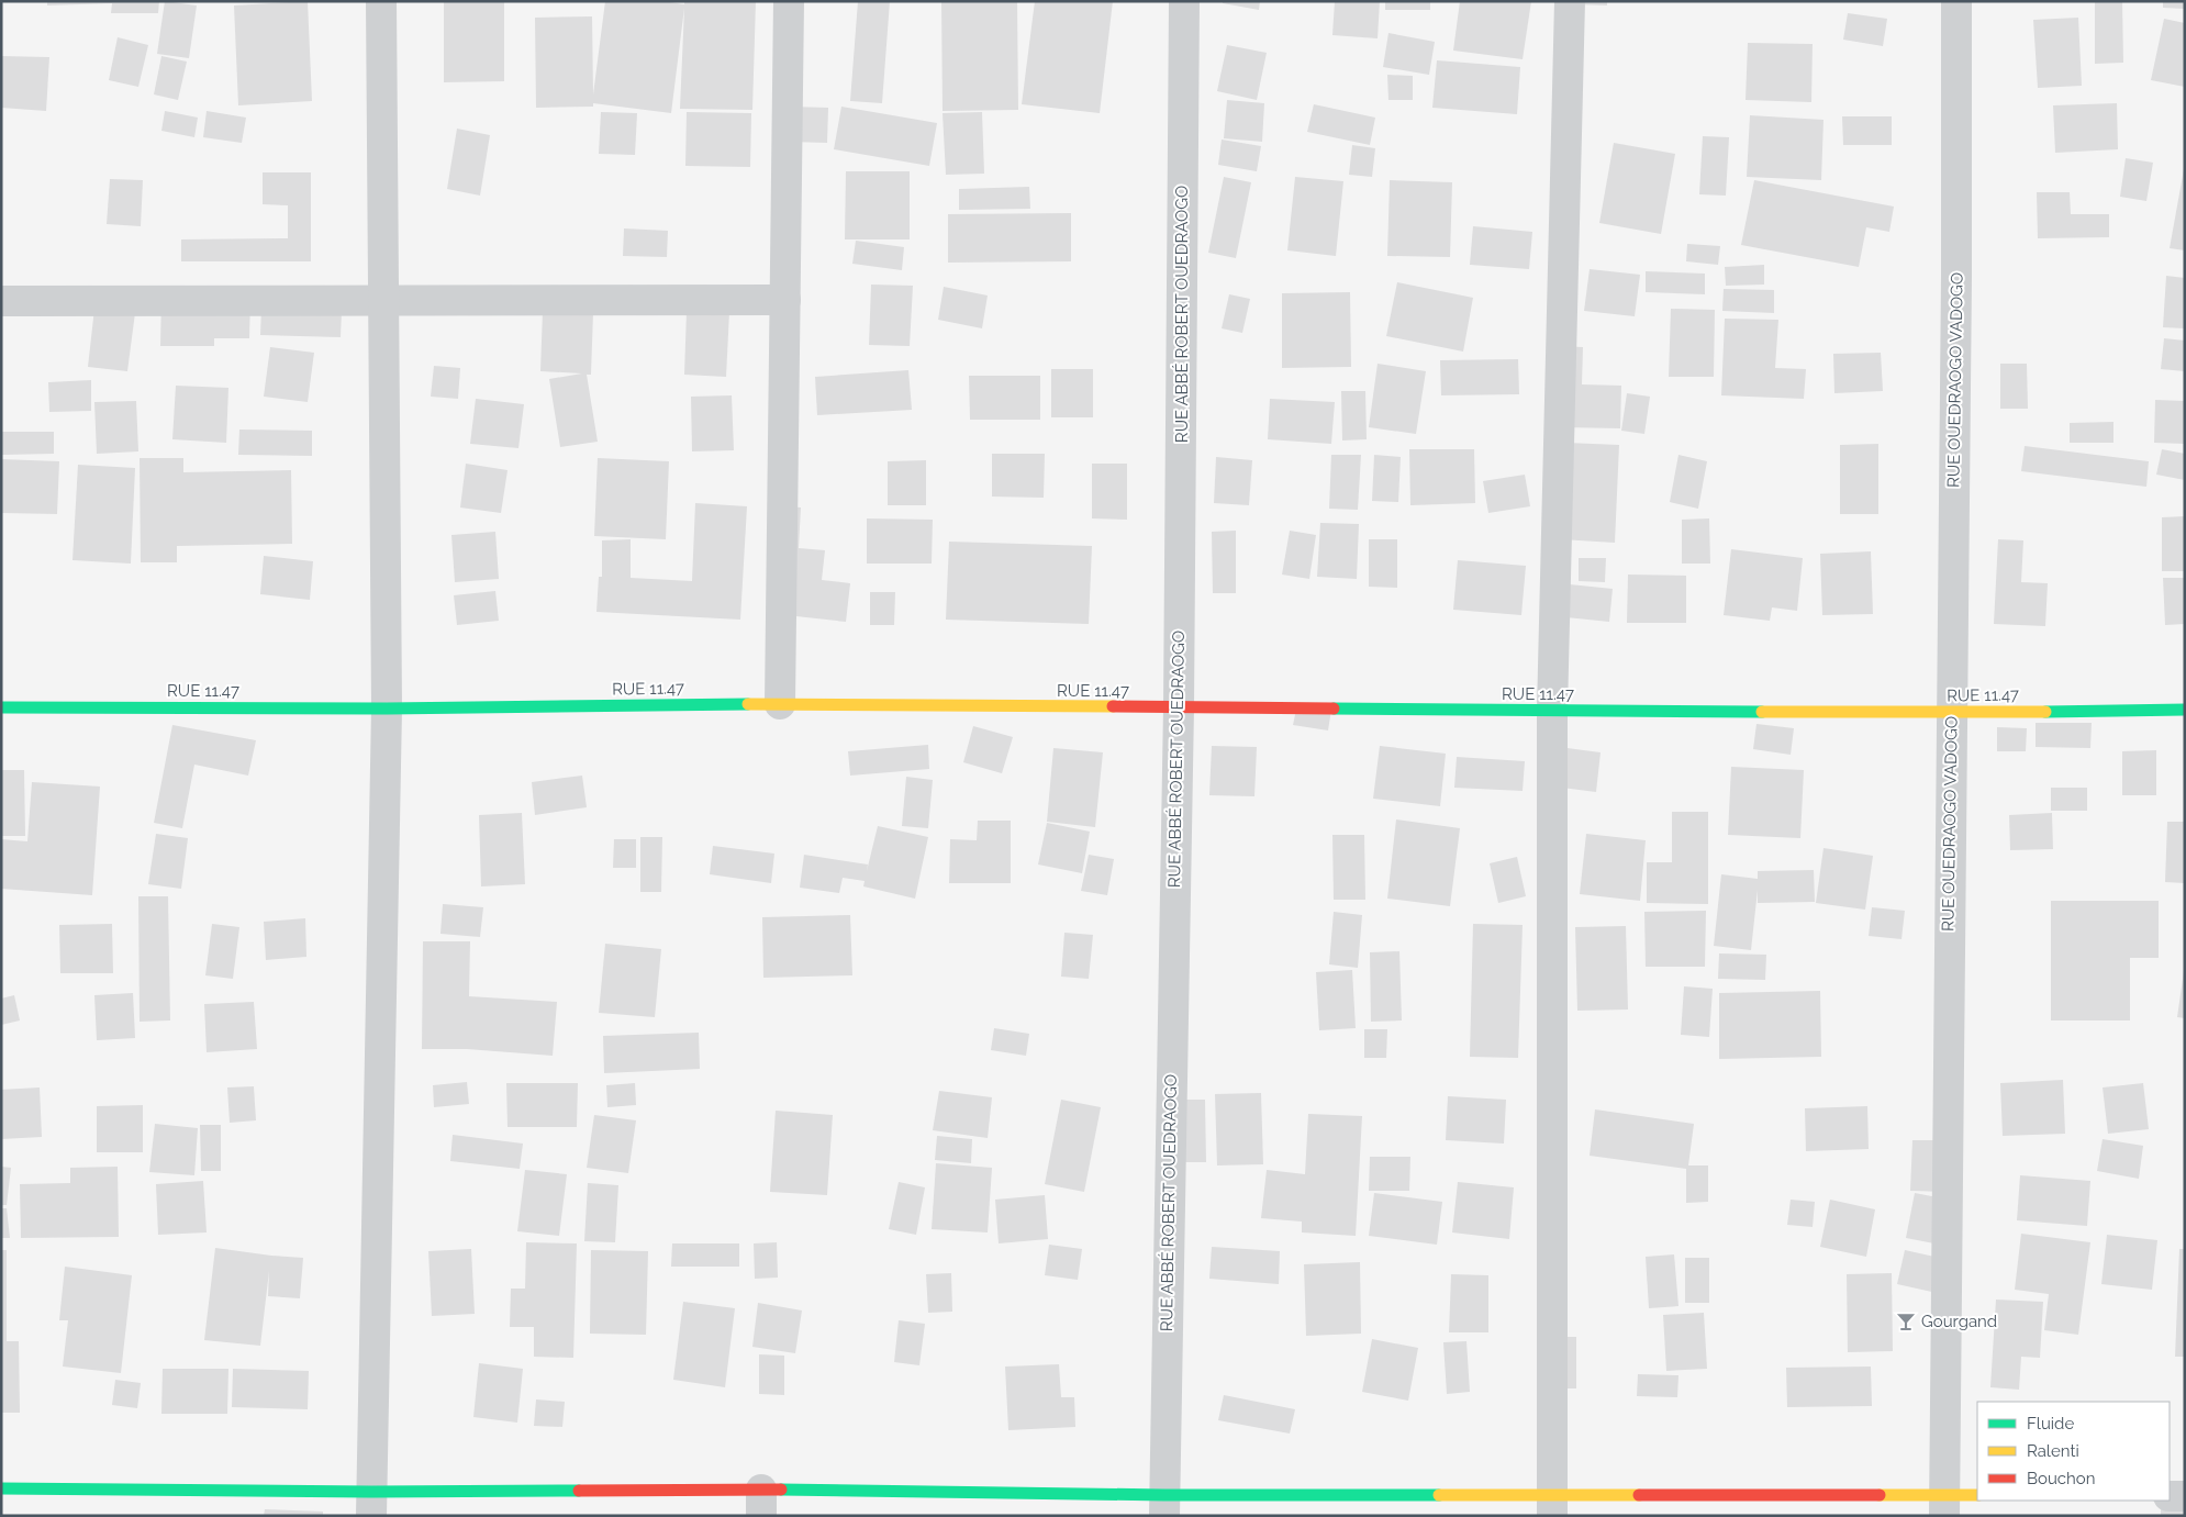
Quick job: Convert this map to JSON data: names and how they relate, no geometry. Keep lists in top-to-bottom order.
{
  "streets": {
    "street": ["RUE ABBÉ ROBERT OUEDRAOGO", "RUE OUEDRAOGO VADOGO", "RUE 11.47"]
  },
  "crossings": [
    ["RUE ABBÉ ROBERT OUEDRAOGO", "RUE 11.47"],
    ["RUE OUEDRAOGO VADOGO", "RUE 11.47"]
  ],
  "places": {
    "bar": ["Gourgand"]
  },
  "legend": ["Fluide", "Ralenti", "Bouchon"]
}
